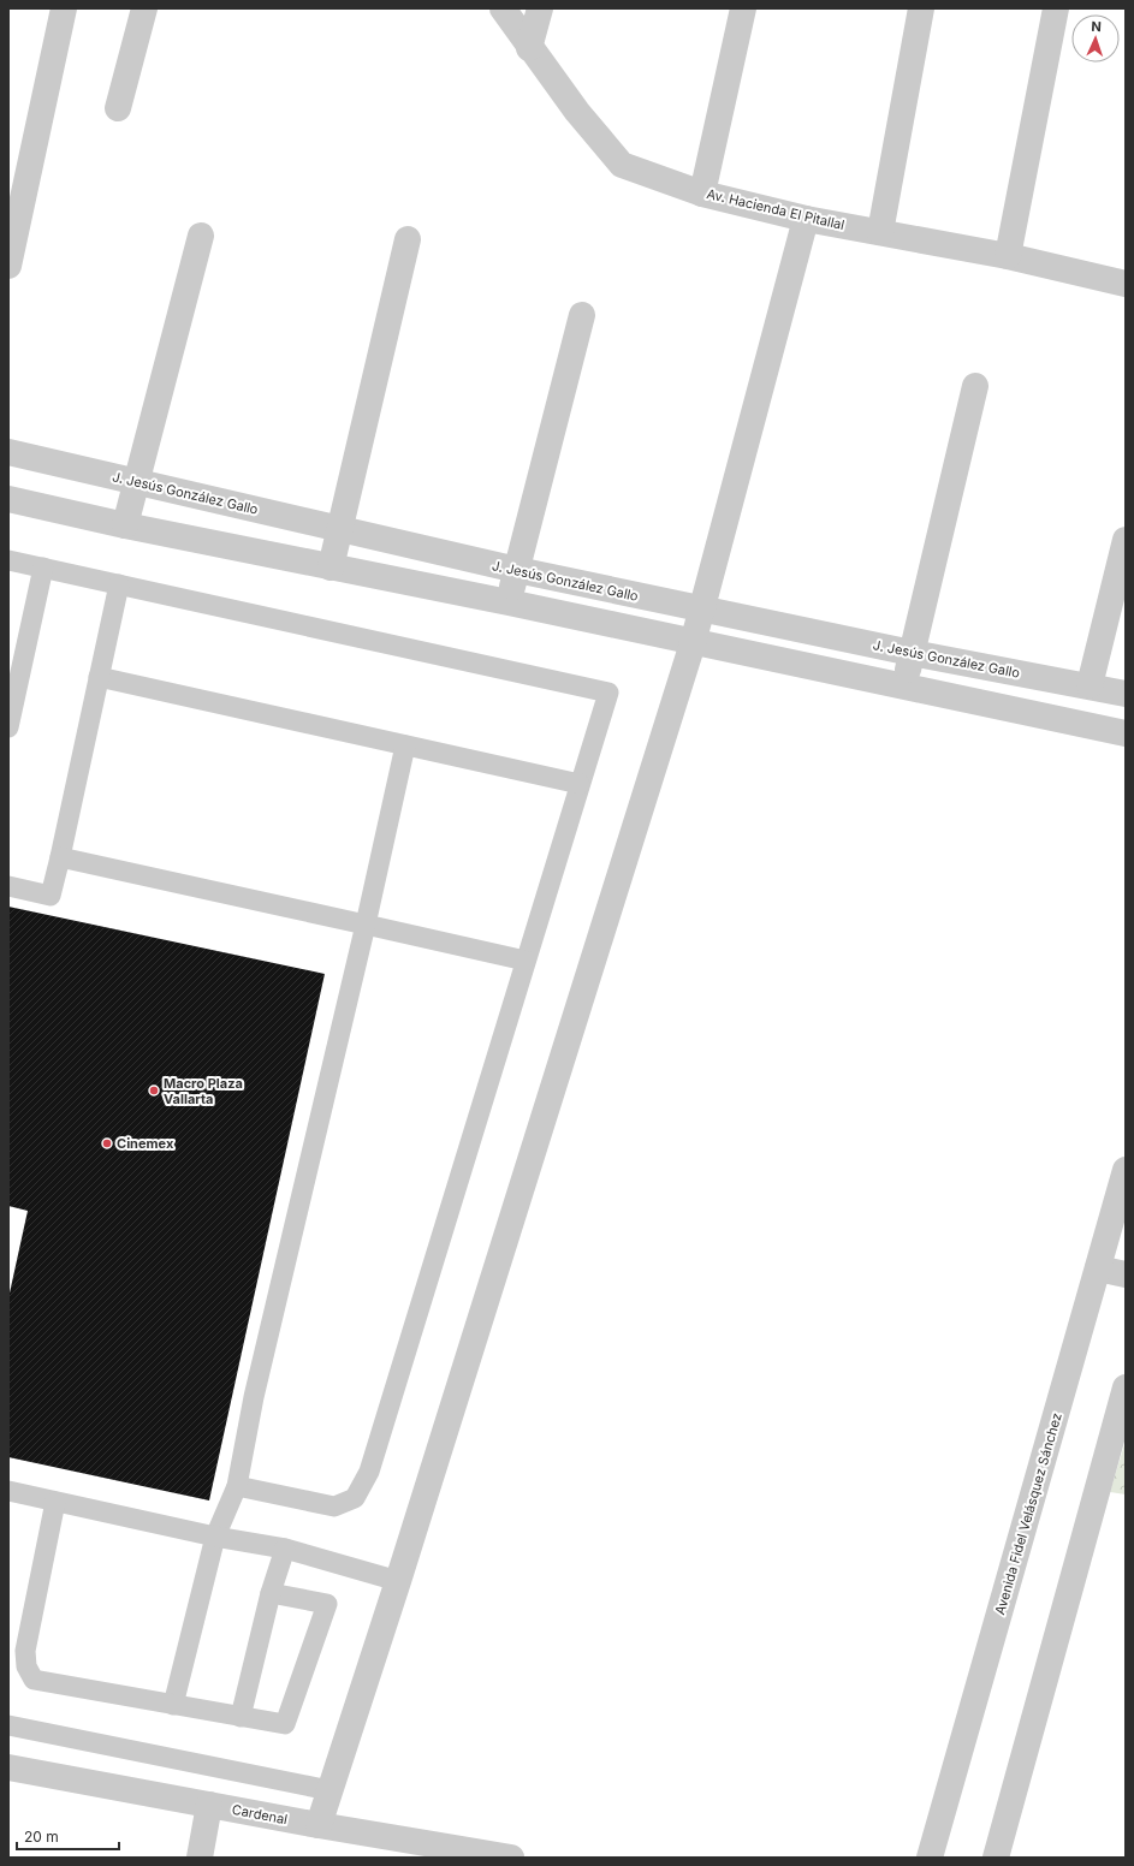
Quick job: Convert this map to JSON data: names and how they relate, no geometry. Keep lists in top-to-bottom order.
{
  "streets": {
    "street": [
      "Av. Hacienda El Pitallal",
      "J. Jesús González Gallo",
      "Avenida Fidel Velásquez Sánchez",
      "Cardenal"
    ]
  },
  "places": ["Macro Plaza Vallarta", "Cinemex"],
  "scale_bar": "20 m",
  "north": "top"
}
